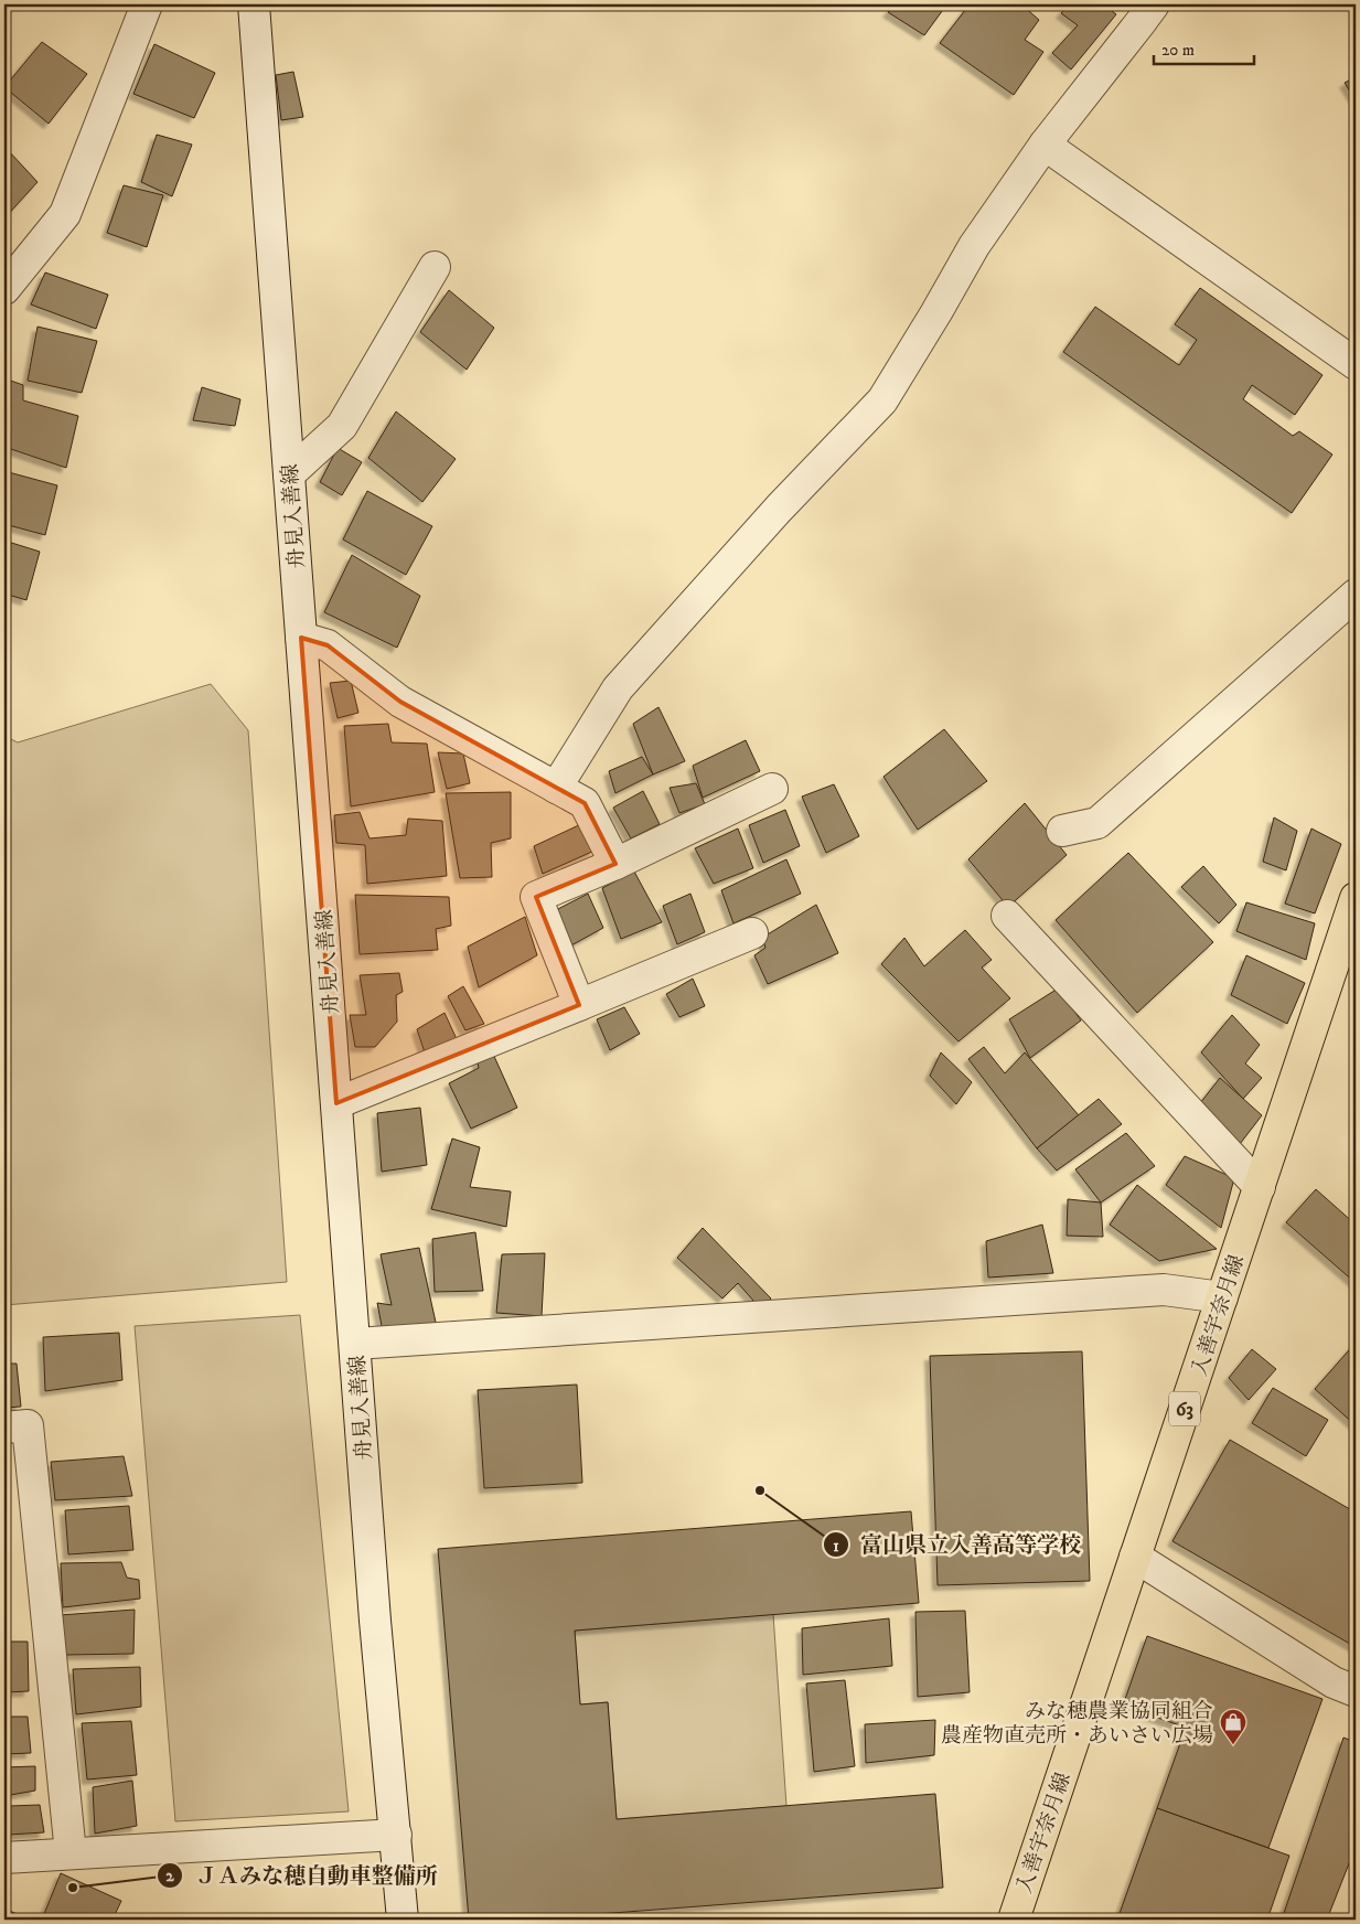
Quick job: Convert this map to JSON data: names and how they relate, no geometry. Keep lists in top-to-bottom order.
{
  "streets": {
    "main road": ["入善宇奈月線", "63"],
    "street": ["舟見入善線"]
  },
  "places": {
    "other": ["富山県立入善高等学校", "ＪＡみな穂自動車整備所"],
    "shop": ["みな穂農業協同組合 農産物直売所・あいさい広場"]
  },
  "scale_bar": "20 m"
}
